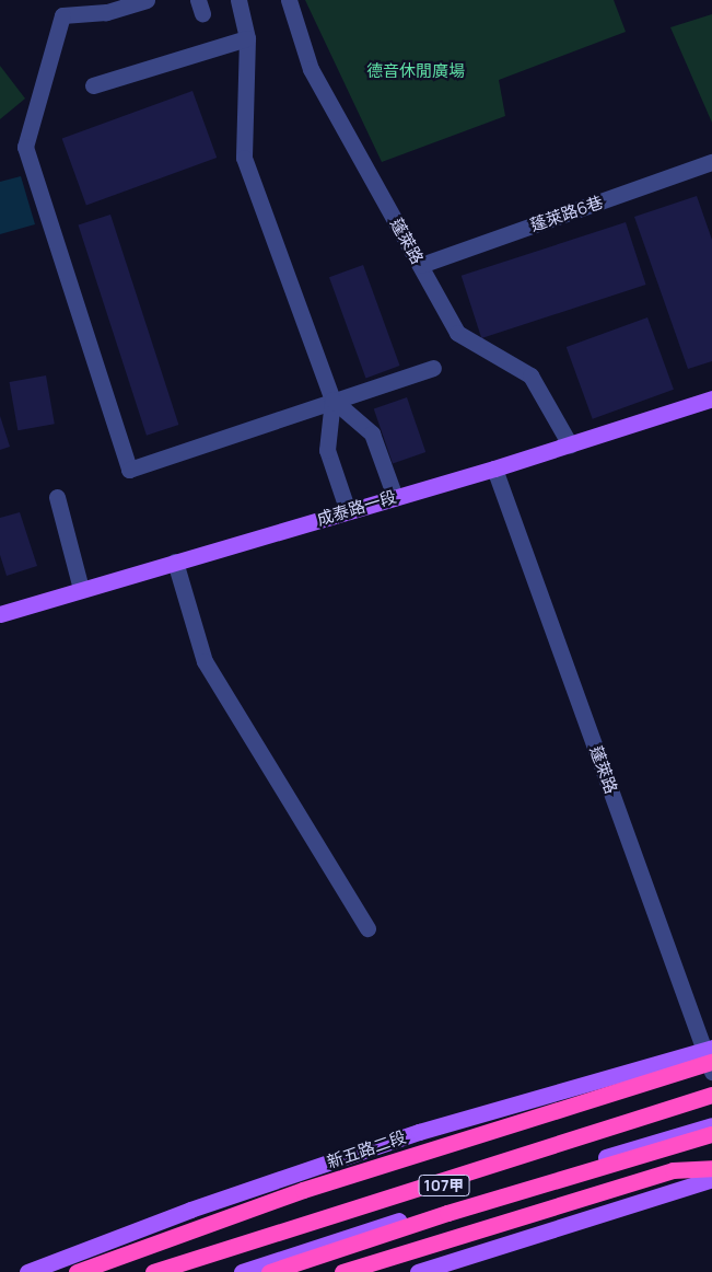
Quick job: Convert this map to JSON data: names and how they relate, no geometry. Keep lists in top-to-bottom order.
{
  "streets": {
    "main road": ["成泰路一段", "新五路二段", "107甲"],
    "street": ["蓬萊路6巷", "蓬萊路"]
  },
  "crossings": [
    ["蓬萊路6巷", "蓬萊路"],
    ["蓬萊路", "成泰路一段"],
    ["蓬萊路", "新五路二段"]
  ],
  "parks": ["德音休閒廣場"]
}
